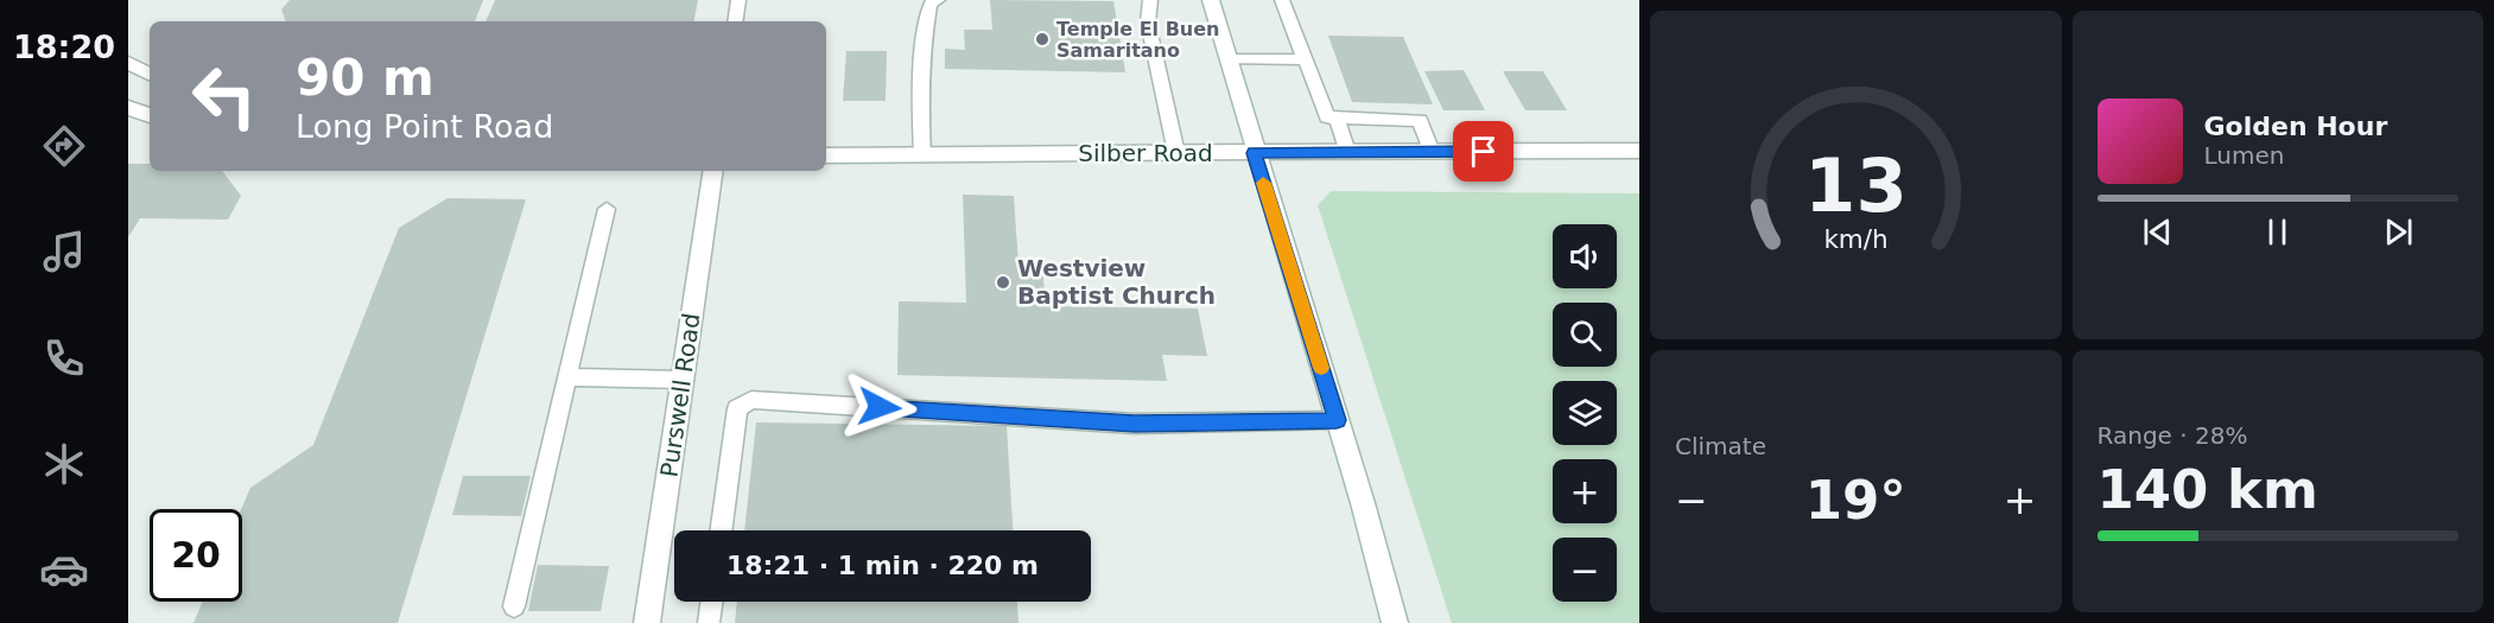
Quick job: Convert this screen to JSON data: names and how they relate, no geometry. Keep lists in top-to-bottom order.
{
  "streets": {
    "street": ["Silber Road", "Purswell Road"]
  },
  "places": ["Temple El Buen Samaritano", "Westview Baptist Church"],
  "page": {
    "tabs": "18:20",
    "turn": ["90 m", "Long Point Road"],
    "song": ["Golden Hour", "Lumen"],
    "map_buttons": ["+", "−"],
    "tile": [
      "Climate",
      ["Range · 28%", "140 km"]
    ],
    "heat": ["−", "19°", "+"],
    "limit": "20",
    "trip": "18:21 · 1 min · 220 m",
    "gauge": ["13", "km/h"]
  }
}
